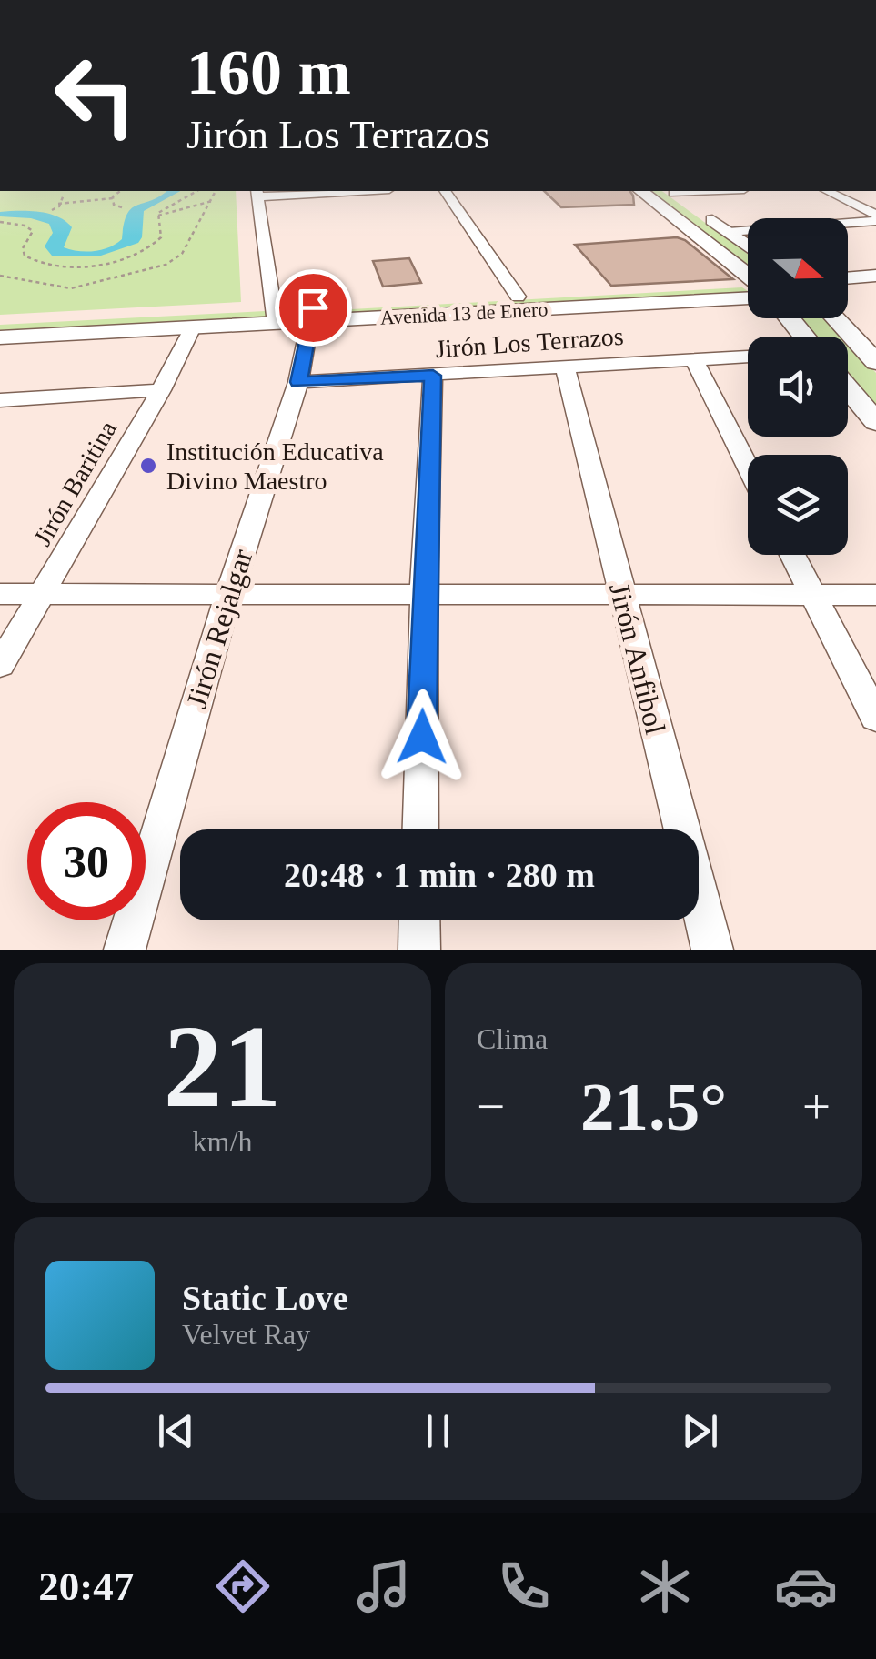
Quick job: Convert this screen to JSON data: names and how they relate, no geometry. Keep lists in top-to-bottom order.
{
  "streets": {
    "main road": ["Avenida 13 de Enero"],
    "street": [
      "Jirón Los Terrazos",
      "Jirón Baritina",
      "Jirón Rejalgar",
      "Jirón Anfibol"
    ]
  },
  "crossings": [
    ["Avenida 13 de Enero", "Jirón Baritina"],
    ["Avenida 13 de Enero", "Jirón Rejalgar"],
    ["Jirón Los Terrazos", "Jirón Rejalgar"],
    ["Jirón Los Terrazos", "Jirón Anfibol"]
  ],
  "places": ["Institución Educativa Divino Maestro"],
  "north": "right",
  "page": {
    "turn": ["160 m", "Jirón Los Terrazos"],
    "limit": "30",
    "trip": "20:48 · 1 min · 280 m",
    "tile": [
      ["21", "km/h"],
      "Clima"
    ],
    "heat": ["−", "21.5°", "+"],
    "song": ["Static Love", "Velvet Ray"],
    "tabs": "20:47"
  }
}
